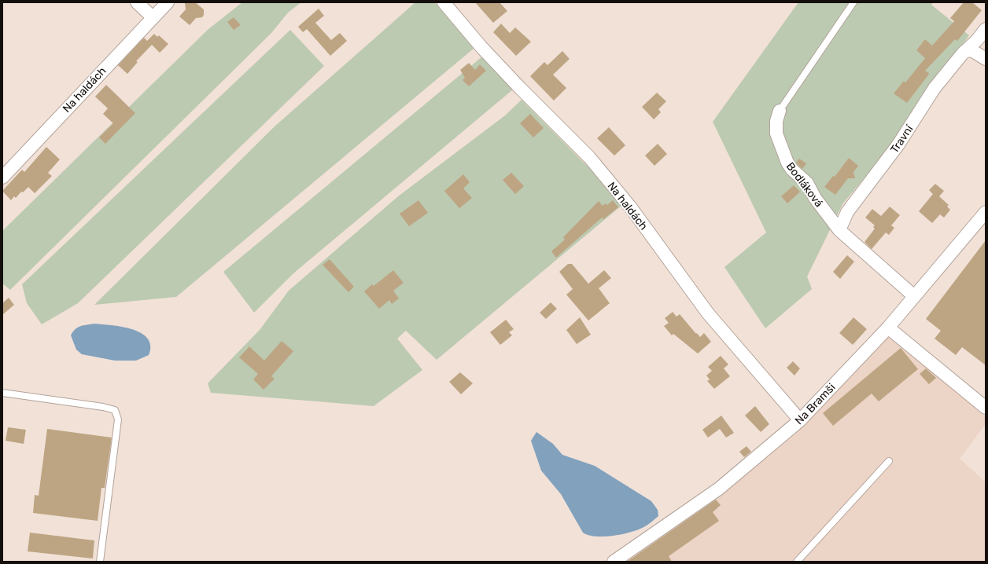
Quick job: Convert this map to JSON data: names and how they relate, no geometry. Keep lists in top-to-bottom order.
{
  "streets": {
    "street": [
      "Na haldách",
      "Travní",
      "Bodláková",
      "Na Bramši"
    ]
  },
  "crossings": [
    ["Na haldách", "Na Bramši"],
    ["Travní", "Bodláková"],
    ["Bodláková", "Na Bramši"]
  ]
}
